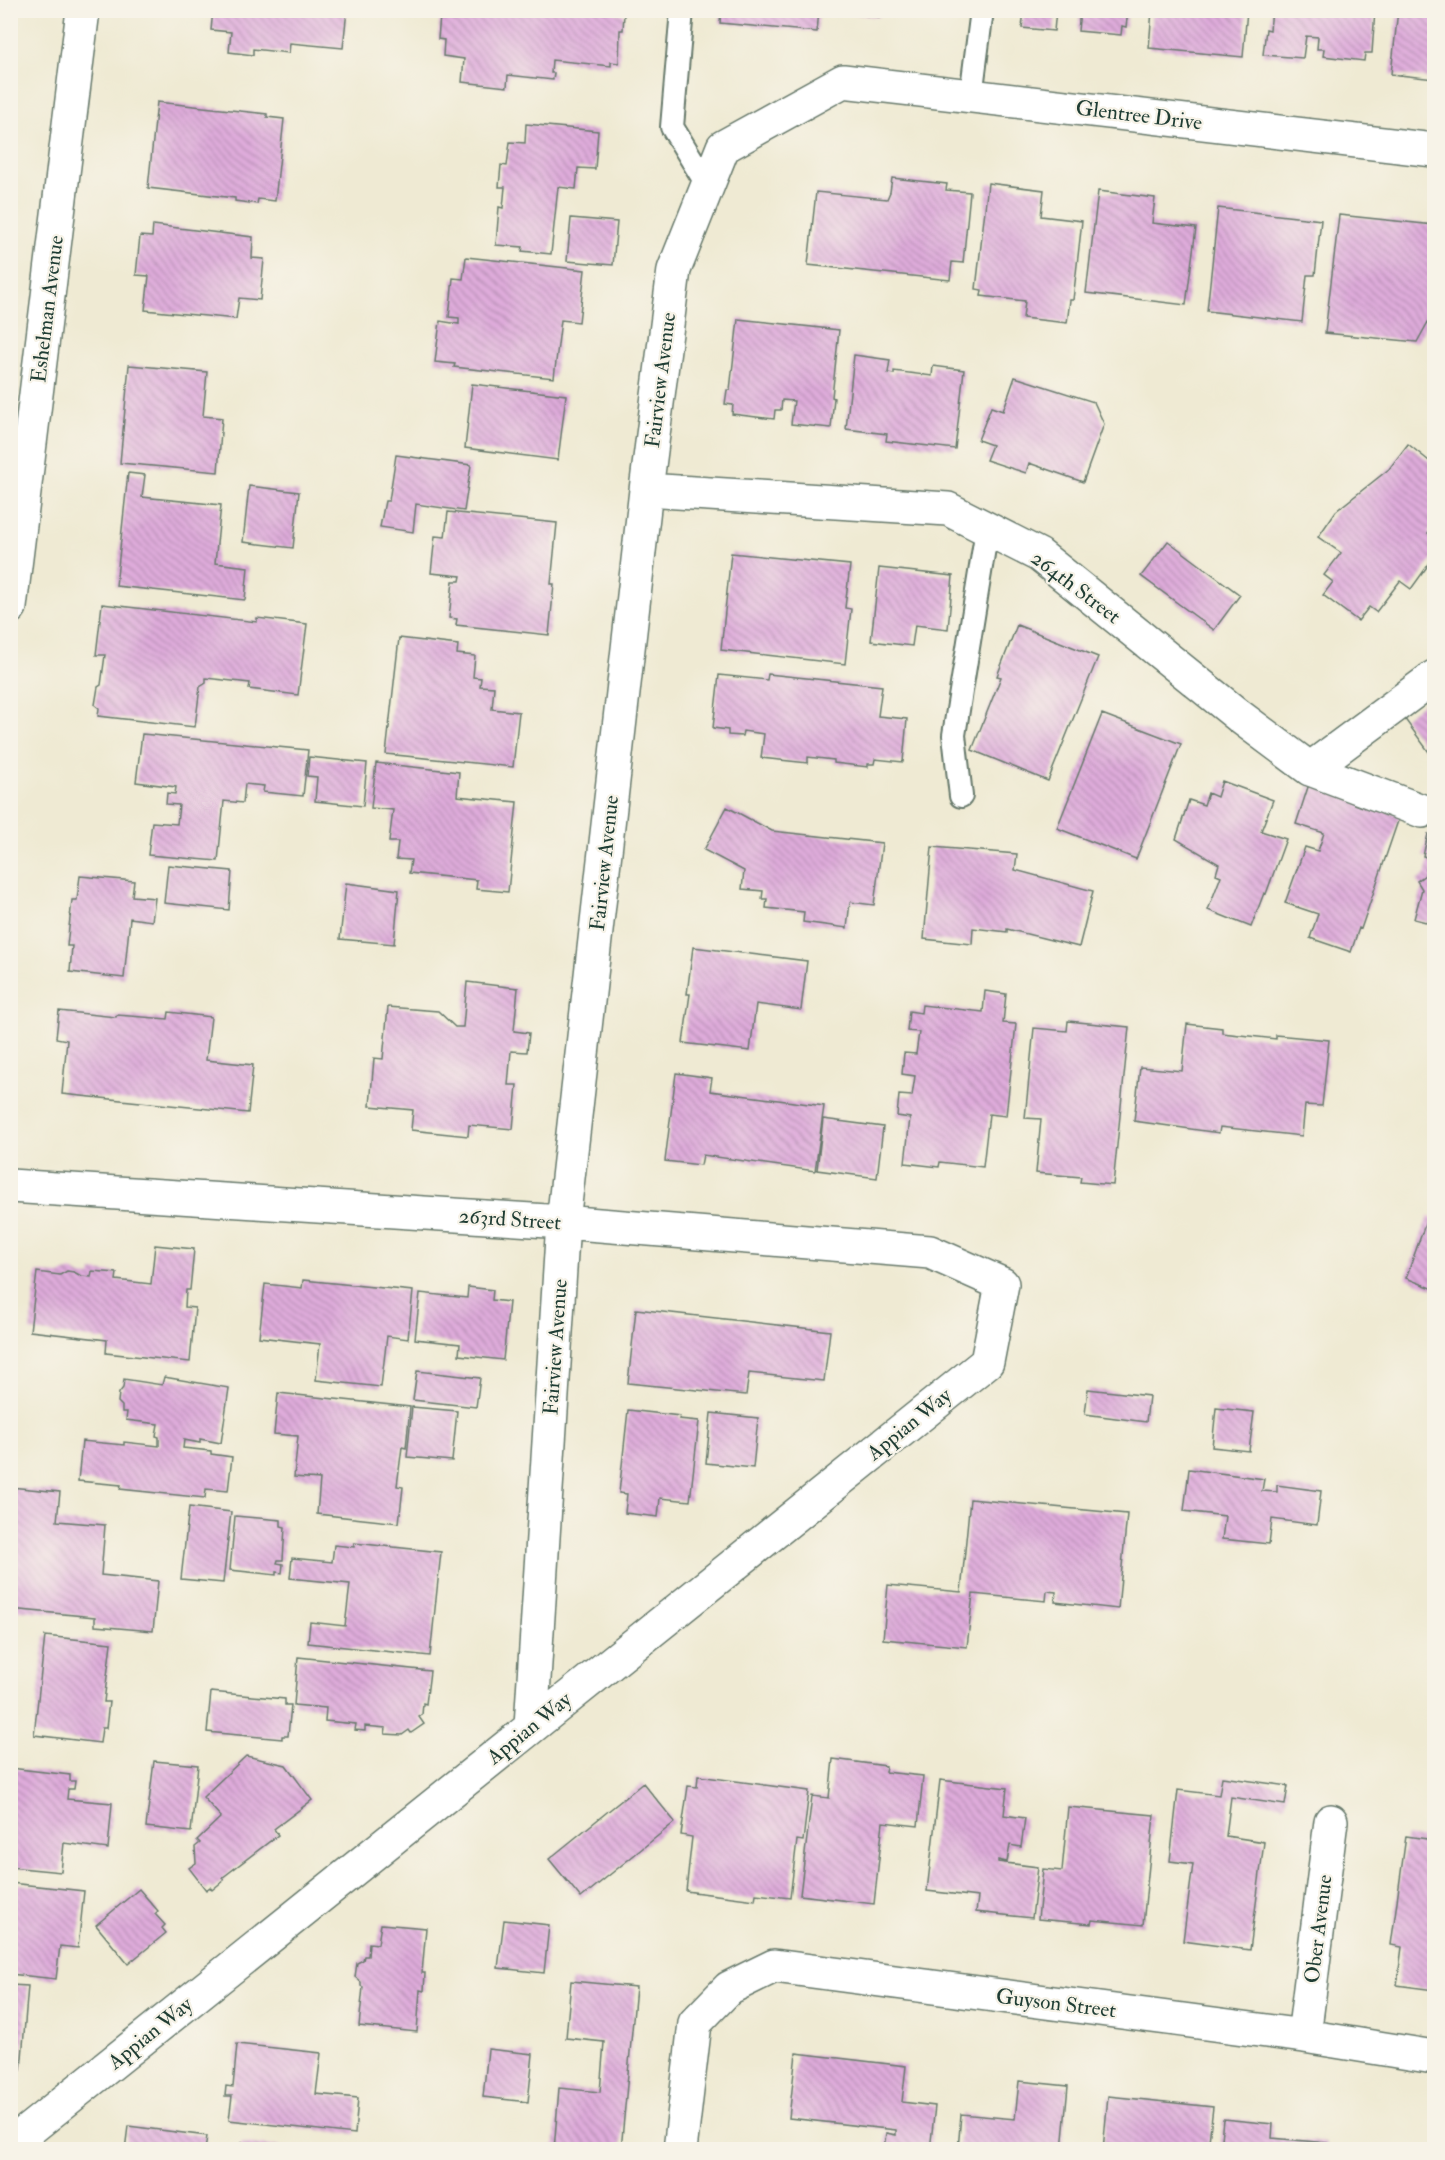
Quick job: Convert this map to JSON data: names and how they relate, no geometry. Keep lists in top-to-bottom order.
{
  "streets": {
    "street": [
      "Glentree Drive",
      "Eshelman Avenue",
      "Fairview Avenue",
      "264th Street",
      "263rd Street",
      "Appian Way",
      "Ober Avenue",
      "Guyson Street"
    ]
  },
  "crossings": [
    ["Glentree Drive", "Fairview Avenue"],
    ["Fairview Avenue", "264th Street"],
    ["Fairview Avenue", "263rd Street"],
    ["Fairview Avenue", "Appian Way"],
    ["263rd Street", "Appian Way"],
    ["Ober Avenue", "Guyson Street"]
  ]
}
